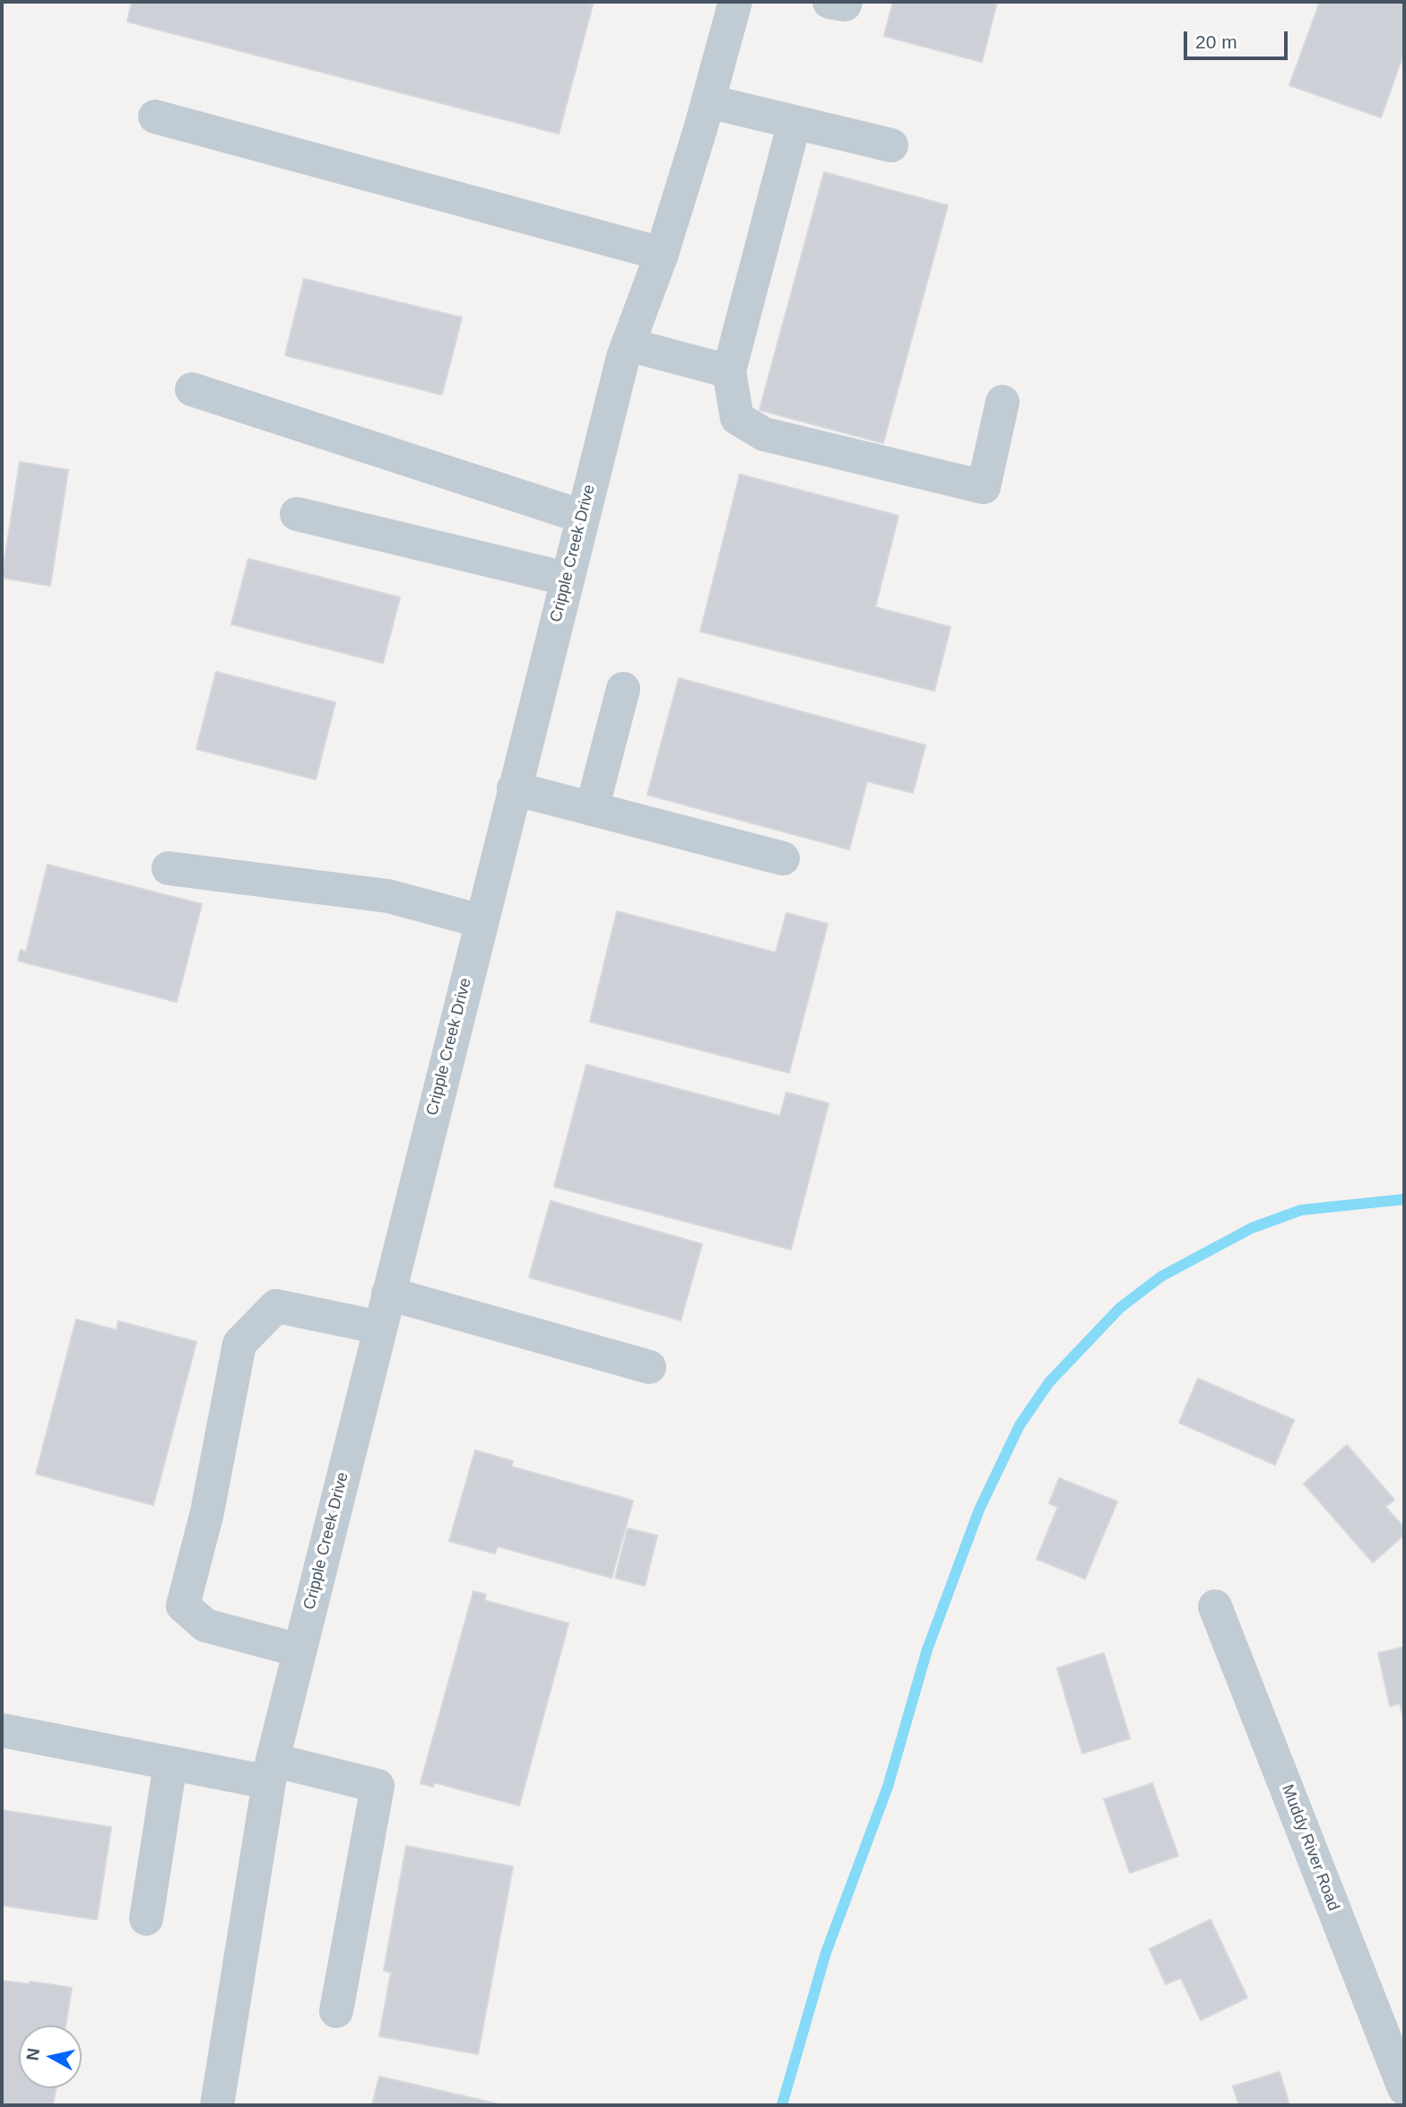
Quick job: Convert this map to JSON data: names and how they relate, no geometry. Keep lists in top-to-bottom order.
{
  "streets": {
    "street": ["Cripple Creek Drive", "Muddy River Road"]
  },
  "scale_bar": "20 m",
  "north": "left"
}
